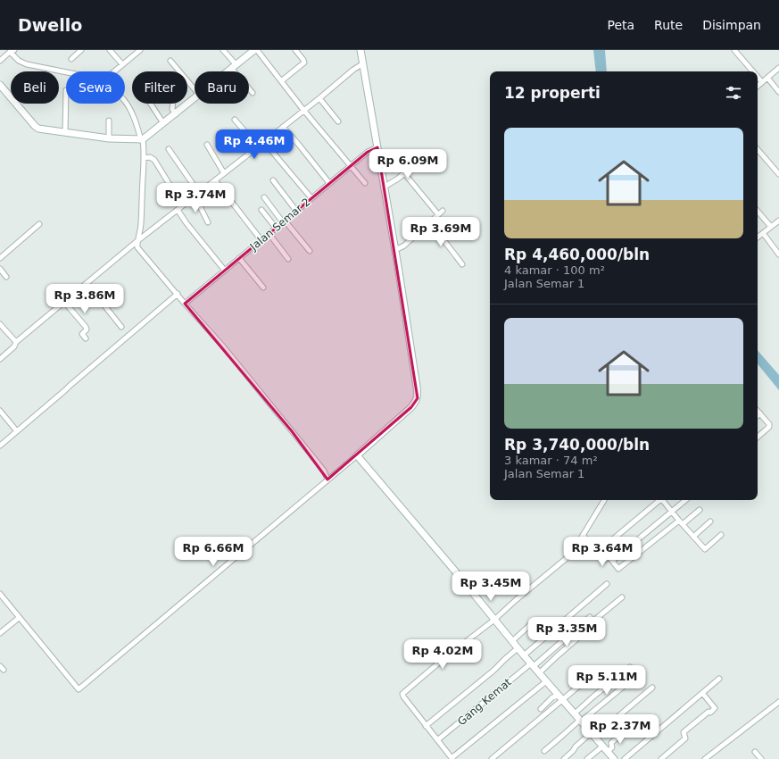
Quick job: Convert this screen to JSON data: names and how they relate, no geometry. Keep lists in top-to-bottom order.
{
  "streets": {
    "street": ["Jalan Semar 2", "Gang Kemat"]
  },
  "page": {
    "header": "Dwello",
    "nav": ["Peta", "Rute", "Disimpan"],
    "chip": [
      "Beli",
      "Sewa",
      "Filter",
      "Baru"
    ],
    "heading": "12 properti",
    "list": [
      {
        "name": "Rp 4,460,000/bln",
        "note": "4 kamar · 100 m² · Jalan Semar 1"
      },
      {
        "name": "Rp 3,740,000/bln",
        "note": "3 kamar · 74 m² · Jalan Semar 1"
      }
    ],
    "price": [
      "Rp 4.46M",
      "Rp 6.09M",
      "Rp 3.74M",
      "Rp 3.69M",
      "Rp 3.86M",
      "Rp 6.66M",
      "Rp 3.64M",
      "Rp 3.45M",
      "Rp 3.35M",
      "Rp 4.02M",
      "Rp 5.11M",
      "Rp 2.37M"
    ]
  }
}
